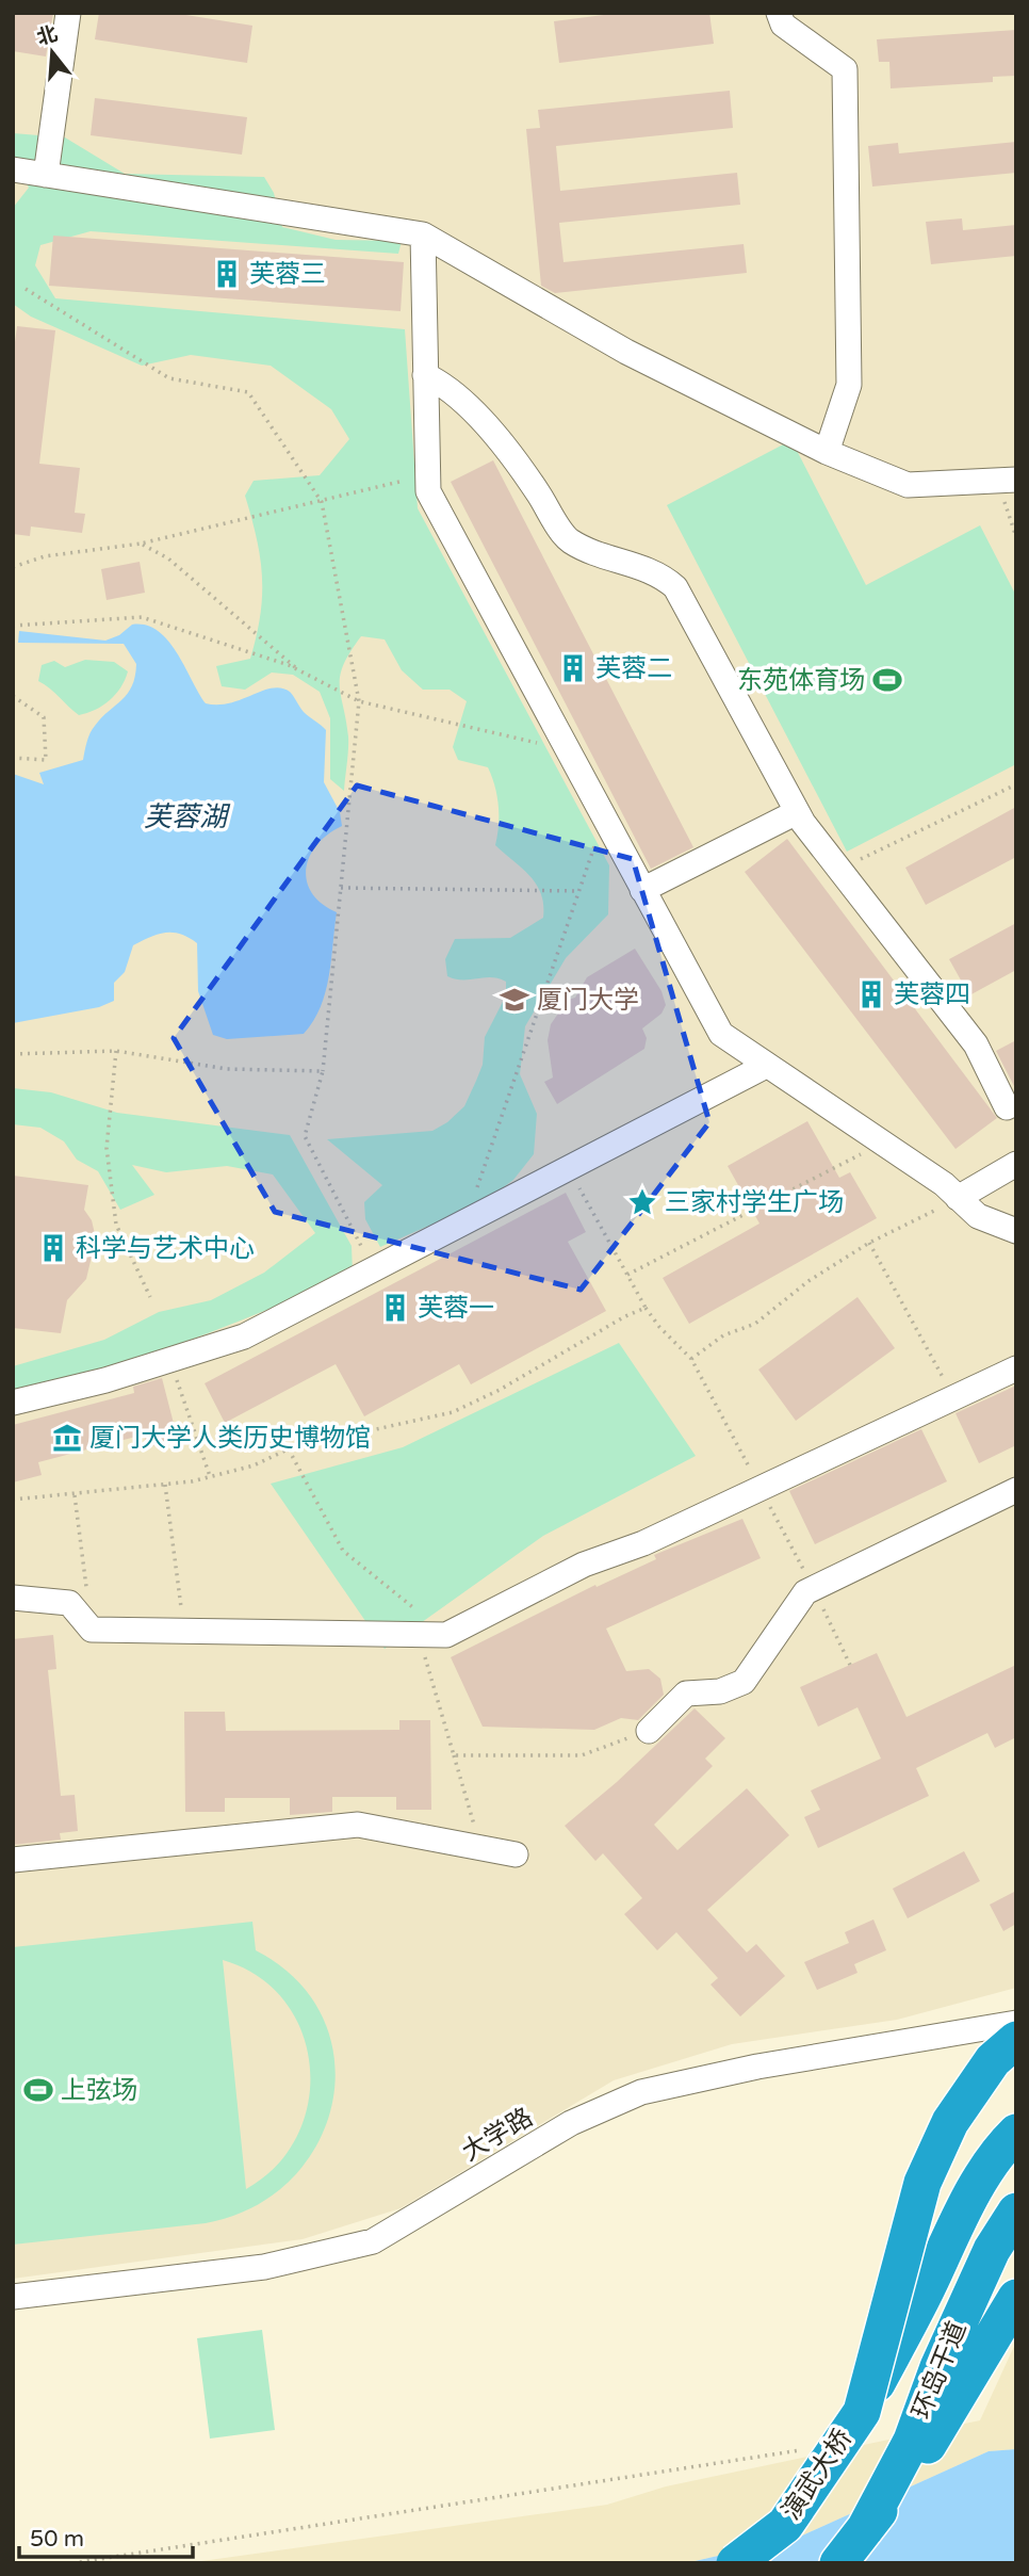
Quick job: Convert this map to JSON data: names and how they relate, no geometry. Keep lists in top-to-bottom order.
{
  "streets": {
    "highway": ["环岛干道", "演武大桥"],
    "street": ["大学路"]
  },
  "crossings": [
    ["环岛干道", "演武大桥"]
  ],
  "water": ["芙蓉湖"],
  "places": {
    "building": [
      "芙蓉三",
      "芙蓉二",
      "芙蓉四",
      "科学与艺术中心",
      "芙蓉一"
    ],
    "sports": ["东苑体育场", "上弦场"],
    "school or university": ["厦门大学"],
    "place": ["三家村学生广场"],
    "museum": ["厦门大学人类历史博物馆"]
  },
  "scale_bar": "50 m",
  "north": "top"
}
